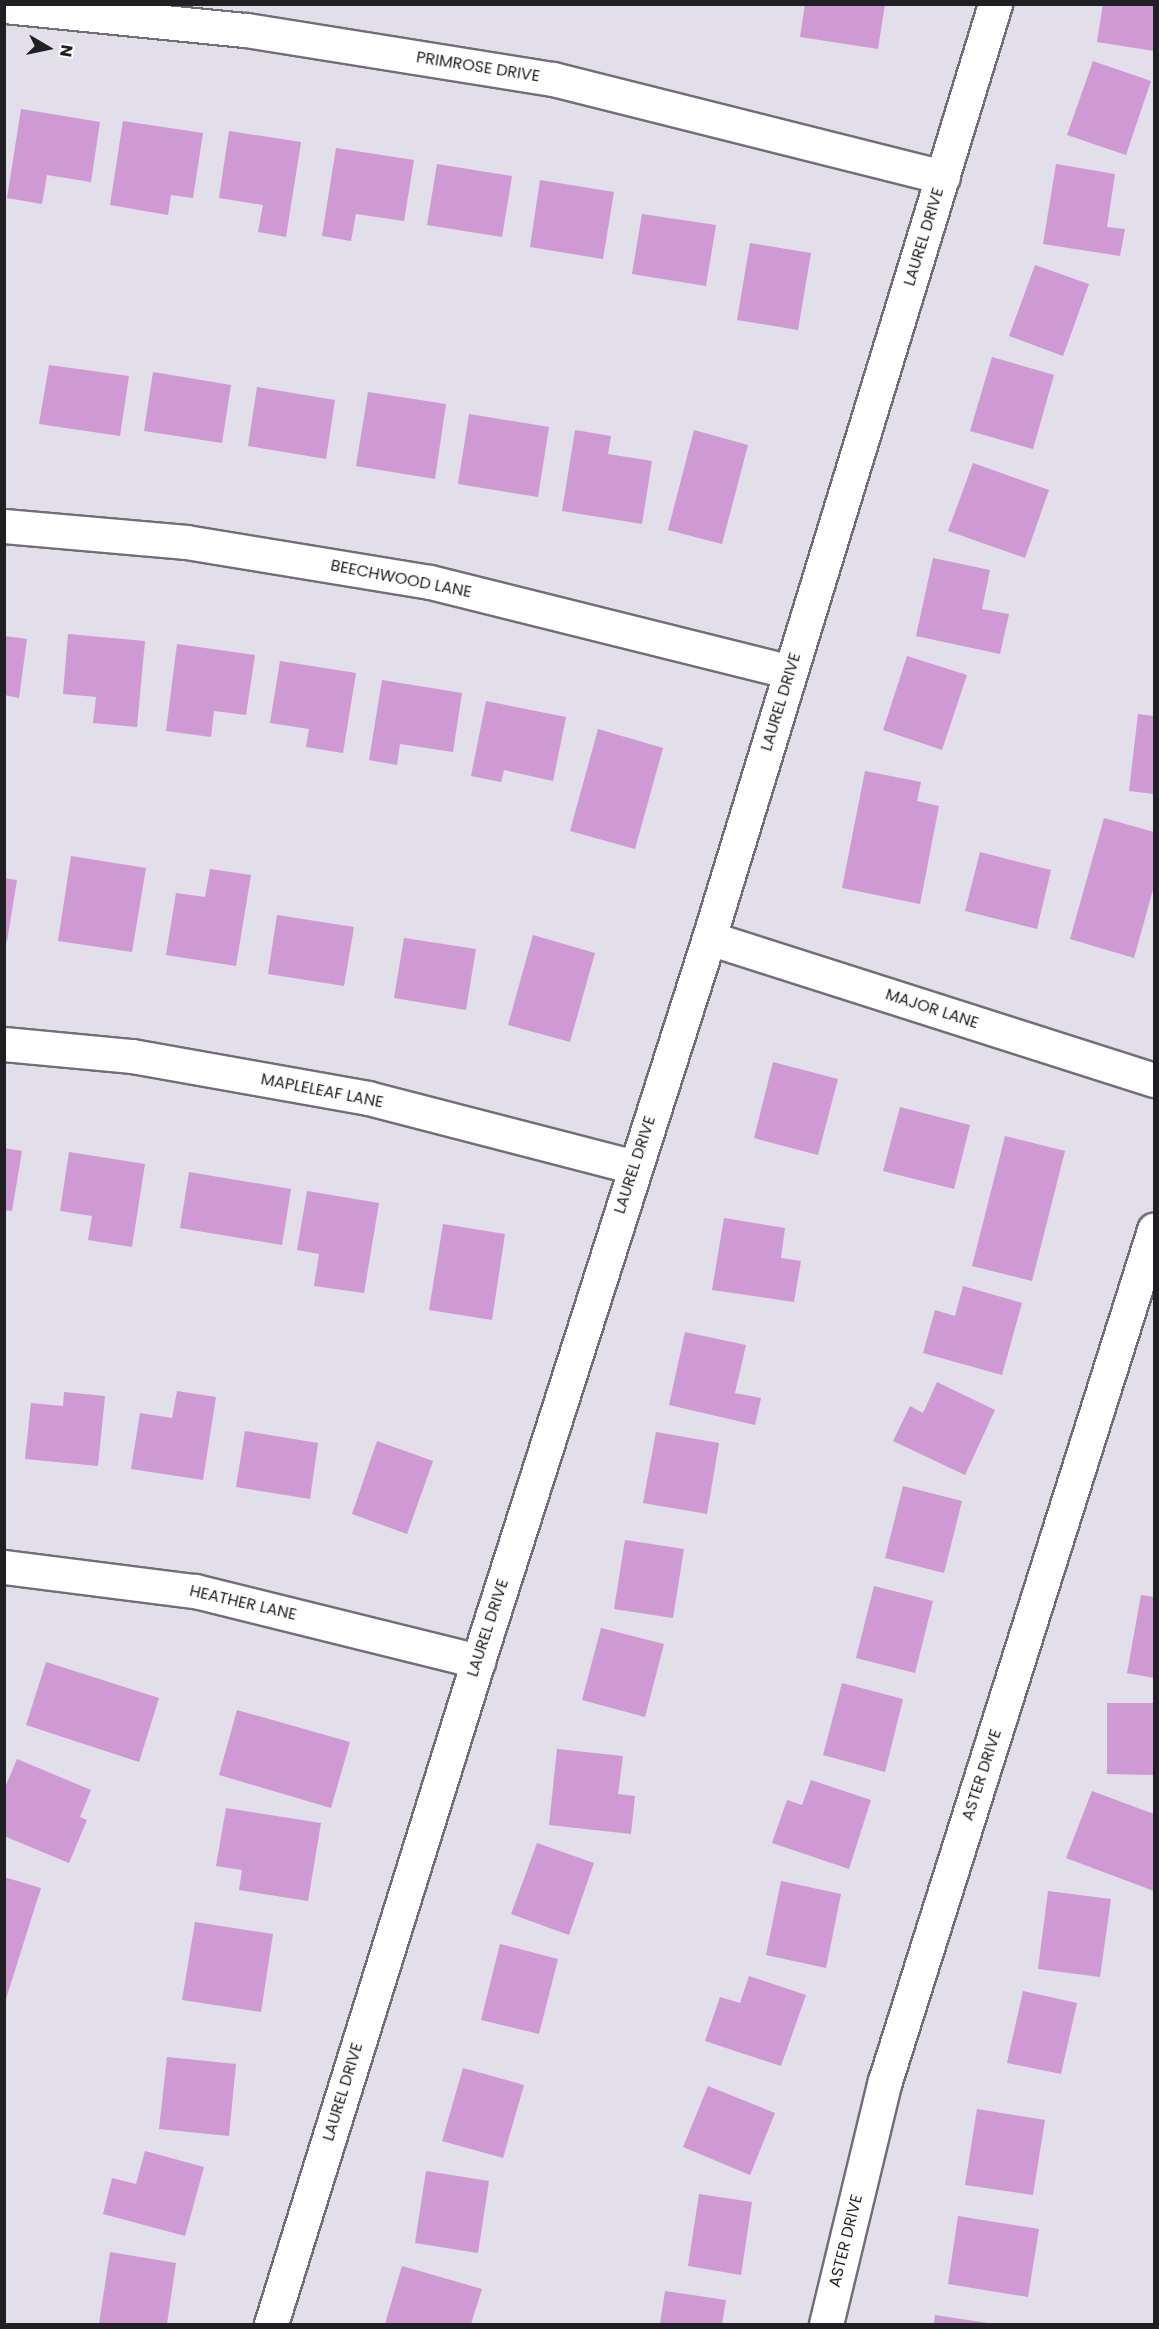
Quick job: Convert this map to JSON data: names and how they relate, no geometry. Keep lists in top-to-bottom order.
{
  "streets": {
    "street": [
      "PRIMROSE DRIVE",
      "LAUREL DRIVE",
      "BEECHWOOD LANE",
      "MAJOR LANE",
      "MAPLELEAF LANE",
      "HEATHER LANE",
      "ASTER DRIVE"
    ]
  },
  "crossings": [
    ["PRIMROSE DRIVE", "LAUREL DRIVE"],
    ["LAUREL DRIVE", "BEECHWOOD LANE"],
    ["LAUREL DRIVE", "MAJOR LANE"],
    ["LAUREL DRIVE", "MAPLELEAF LANE"],
    ["LAUREL DRIVE", "HEATHER LANE"]
  ],
  "north": "right"
}
